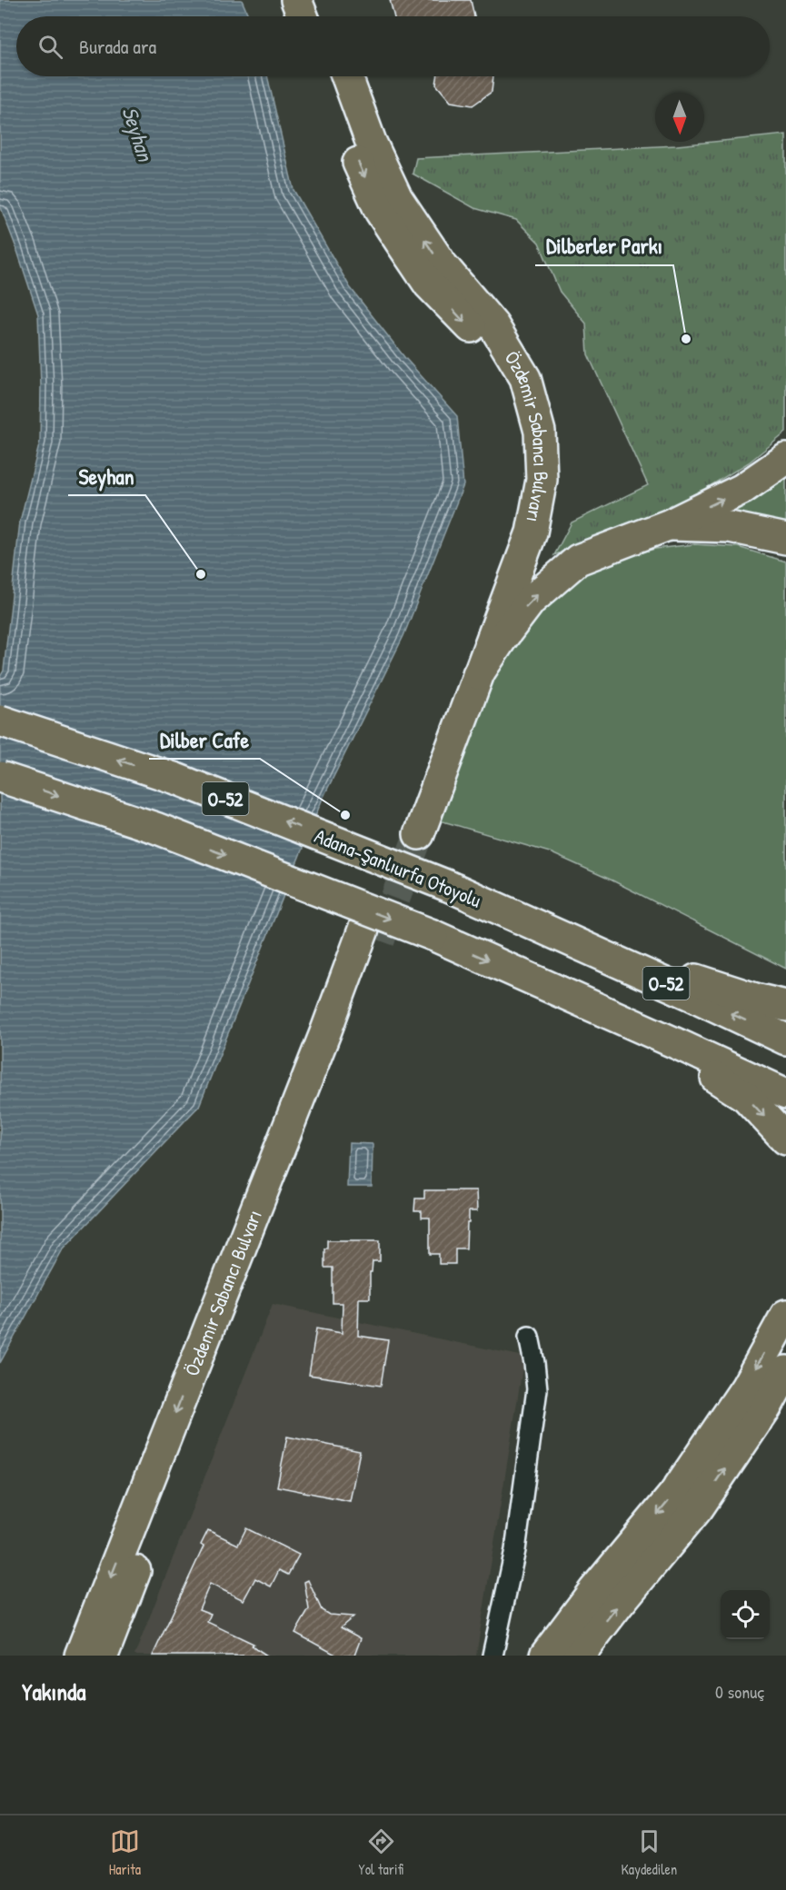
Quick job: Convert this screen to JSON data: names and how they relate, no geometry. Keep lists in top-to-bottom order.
{
  "streets": {
    "main road": ["Özdemir Sabancı Bulvarı", "O-52", "Adana-Şanlıurfa Otoyolu"]
  },
  "water": ["Seyhan"],
  "places": ["Dilberler Parkı", "Seyhan", "Dilber Cafe"],
  "north": "bottom",
  "page": {
    "search": "Burada ara",
    "heading": ["Yakında", "0 sonuç"],
    "nav": ["Harita", "Yol tarifi", "Kaydedilen"]
  }
}
